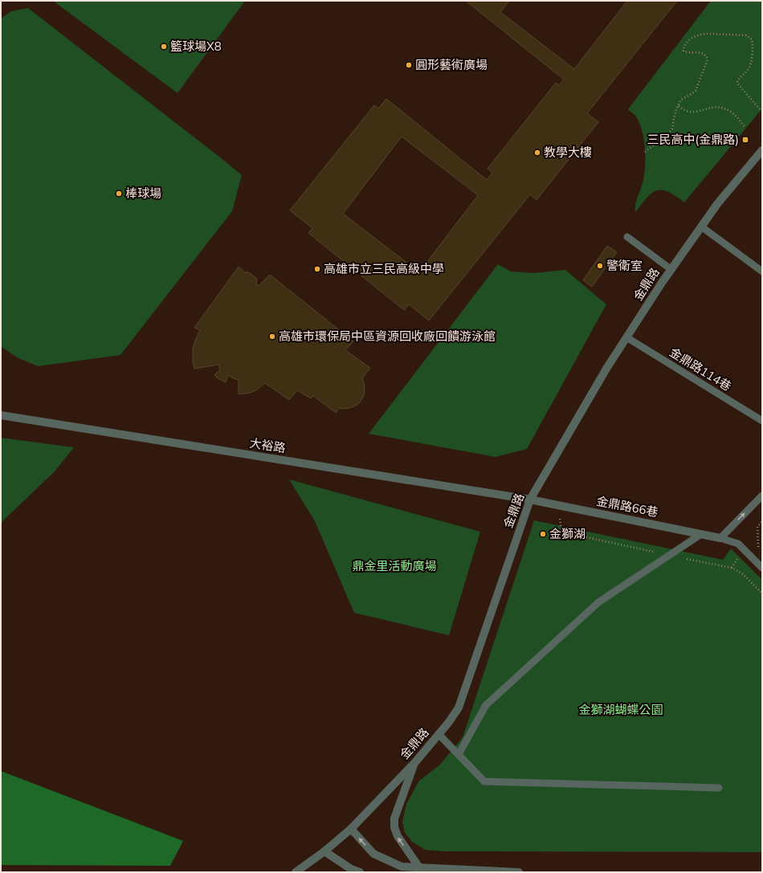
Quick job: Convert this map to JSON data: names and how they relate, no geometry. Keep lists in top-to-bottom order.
{
  "streets": {
    "street": ["金鼎路", "大裕路", "金鼎路66巷"],
    "lane": ["金鼎路114巷"]
  },
  "crossings": [
    ["金鼎路", "金鼎路114巷"],
    ["金鼎路", "大裕路"],
    ["金鼎路", "金鼎路66巷"],
    ["大裕路", "金鼎路66巷"]
  ],
  "parks": ["鼎金里活動廣場", "金獅湖蝴蝶公園"],
  "places": {
    "other": [
      "籃球場X8",
      "圓形藝術廣場",
      "教學大樓",
      "棒球場",
      "警衛室",
      "高雄市立三民高級中學",
      "高雄市環保局中區資源回收廠回饋游泳館",
      "金獅湖"
    ],
    "transit": ["三民高中(金鼎路)"]
  }
}
